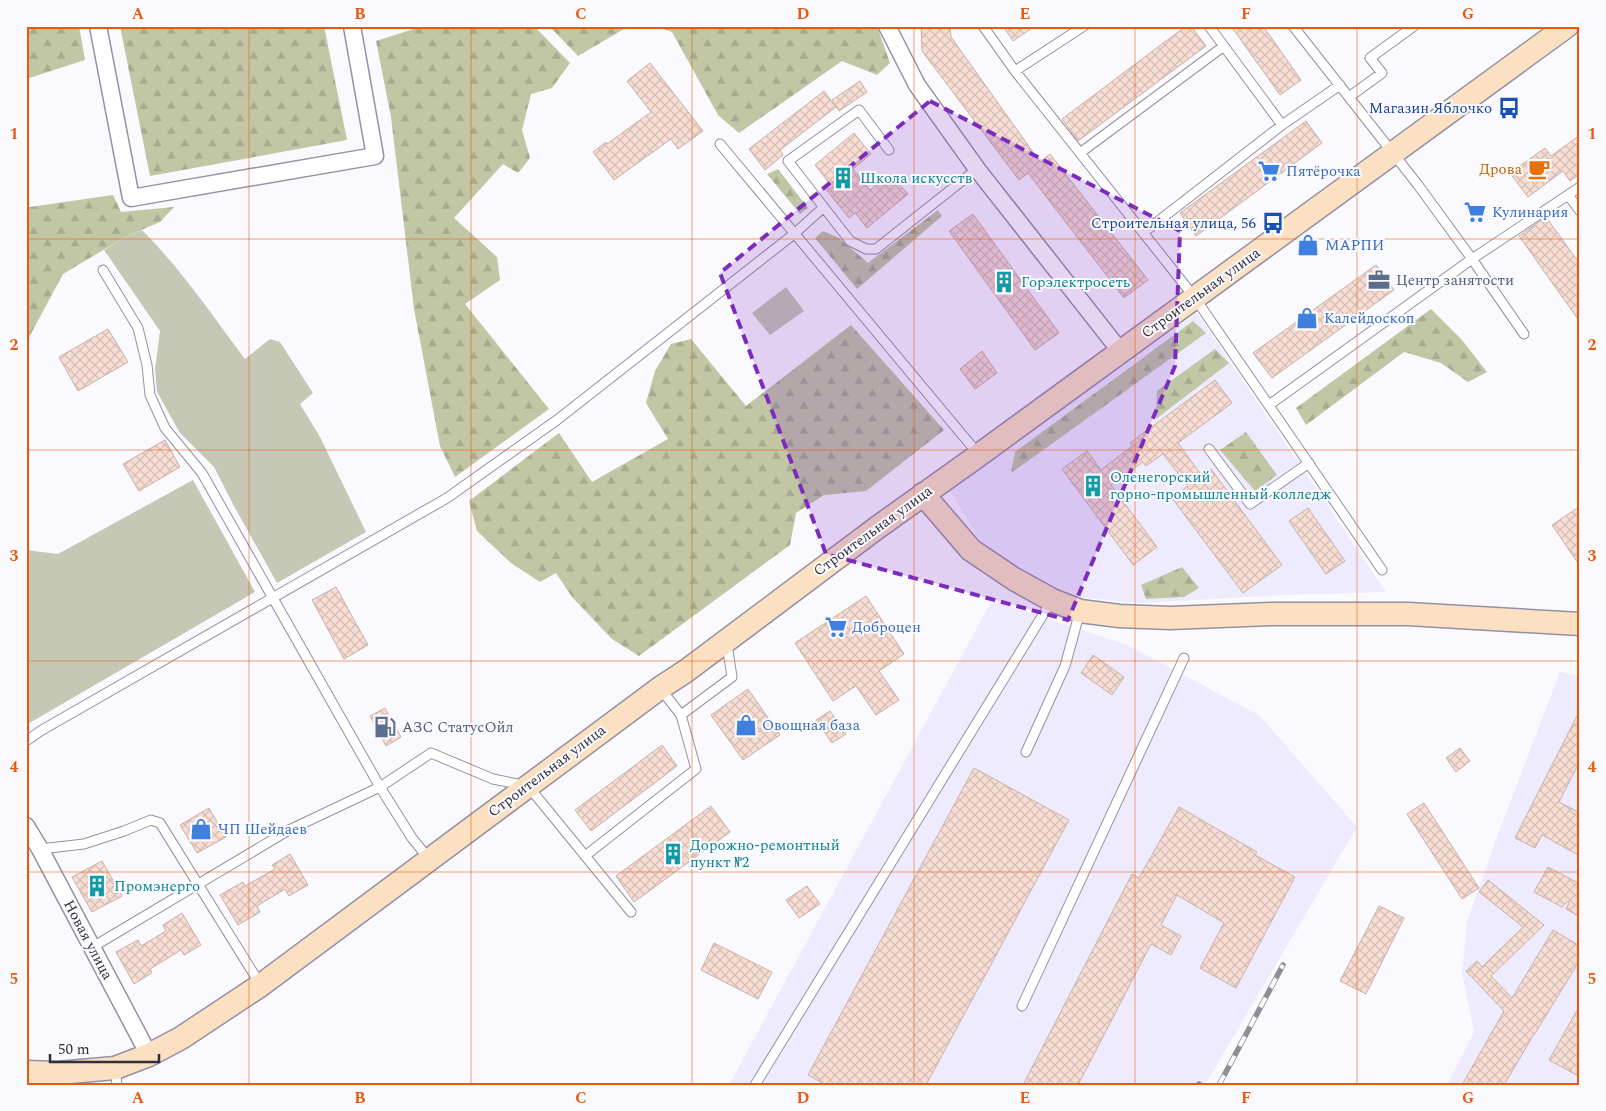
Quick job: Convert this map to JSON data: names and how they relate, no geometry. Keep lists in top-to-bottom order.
{
  "streets": {
    "street": ["Строительная улица", "Новая улица"]
  },
  "crossings": [
    ["Строительная улица", "Новая улица"]
  ],
  "places": {
    "bus stop": ["Магазин Яблочко", "Строительная улица, 56"],
    "cafe": ["Дрова"],
    "supermarket": ["Пятёрочка", "Кулинария", "Доброцен"],
    "building": [
      "Школа искусств",
      "Горэлектросеть",
      "Оленегорский горно-промышленный колледж",
      "Дорожно-ремонтный пункт №2",
      "Промэнерго"
    ],
    "shop": [
      "МАРПИ",
      "Калейдоскоп",
      "Овощная база",
      "ЧП Шейдаев"
    ],
    "office": ["Центр занятости"],
    "fuel station": ["АЗС СтатусОйл"]
  },
  "scale_bar": "50 m",
  "grid": {
    "columns": [
      "A",
      "B",
      "C",
      "D",
      "E",
      "F",
      "G"
    ],
    "rows": [
      "1",
      "2",
      "3",
      "4",
      "5"
    ]
  }
}
